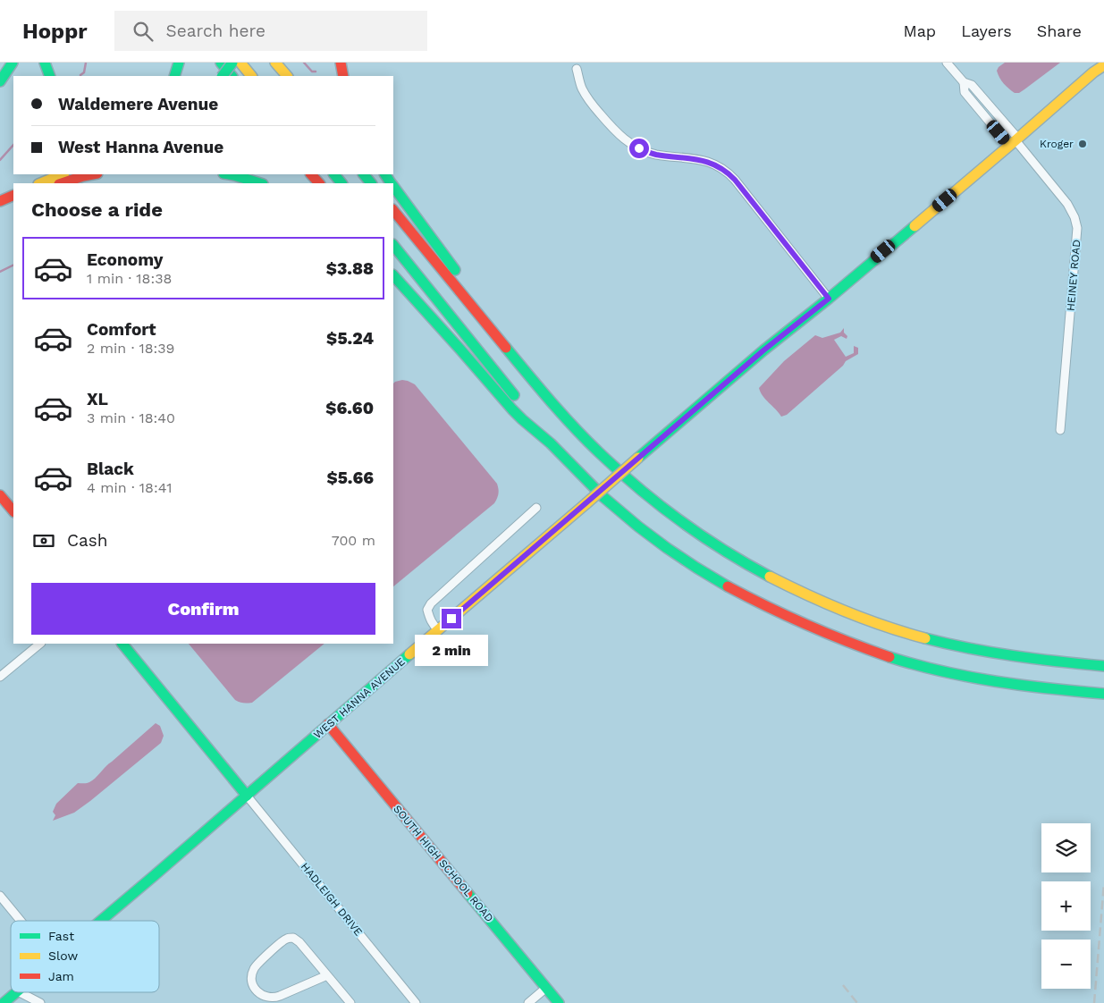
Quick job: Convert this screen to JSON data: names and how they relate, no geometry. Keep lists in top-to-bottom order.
{
  "streets": {
    "main road": ["WEST HANNA AVENUE", "SOUTH HIGH SCHOOL ROAD"],
    "street": ["HEINEY ROAD", "HADLEIGH DRIVE"]
  },
  "crossings": [
    ["HEINEY ROAD", "WEST HANNA AVENUE"],
    ["WEST HANNA AVENUE", "SOUTH HIGH SCHOOL ROAD"],
    ["WEST HANNA AVENUE", "HADLEIGH DRIVE"]
  ],
  "places": ["Kroger"],
  "legend": ["Fast", "Slow", "Jam"],
  "page": {
    "header": "Hoppr",
    "search": "Search here",
    "nav": ["Map", "Layers", "Share"],
    "banner": ["Waldemere Avenue", "West Hanna Avenue"],
    "heading": "Choose a ride",
    "list": [
      {
        "name": "Economy",
        "note": "1 min · 18:38",
        "value": "$3.88"
      },
      {
        "name": "Comfort",
        "note": "2 min · 18:39",
        "value": "$5.24"
      },
      {
        "name": "XL",
        "note": "3 min · 18:40",
        "value": "$6.60"
      },
      {
        "name": "Black",
        "note": "4 min · 18:41",
        "value": "$5.66"
      }
    ],
    "pay": ["Cash", "700 m"],
    "buttons": "Confirm",
    "bubble": "2 min",
    "map_buttons": ["+", "−"]
  }
}
